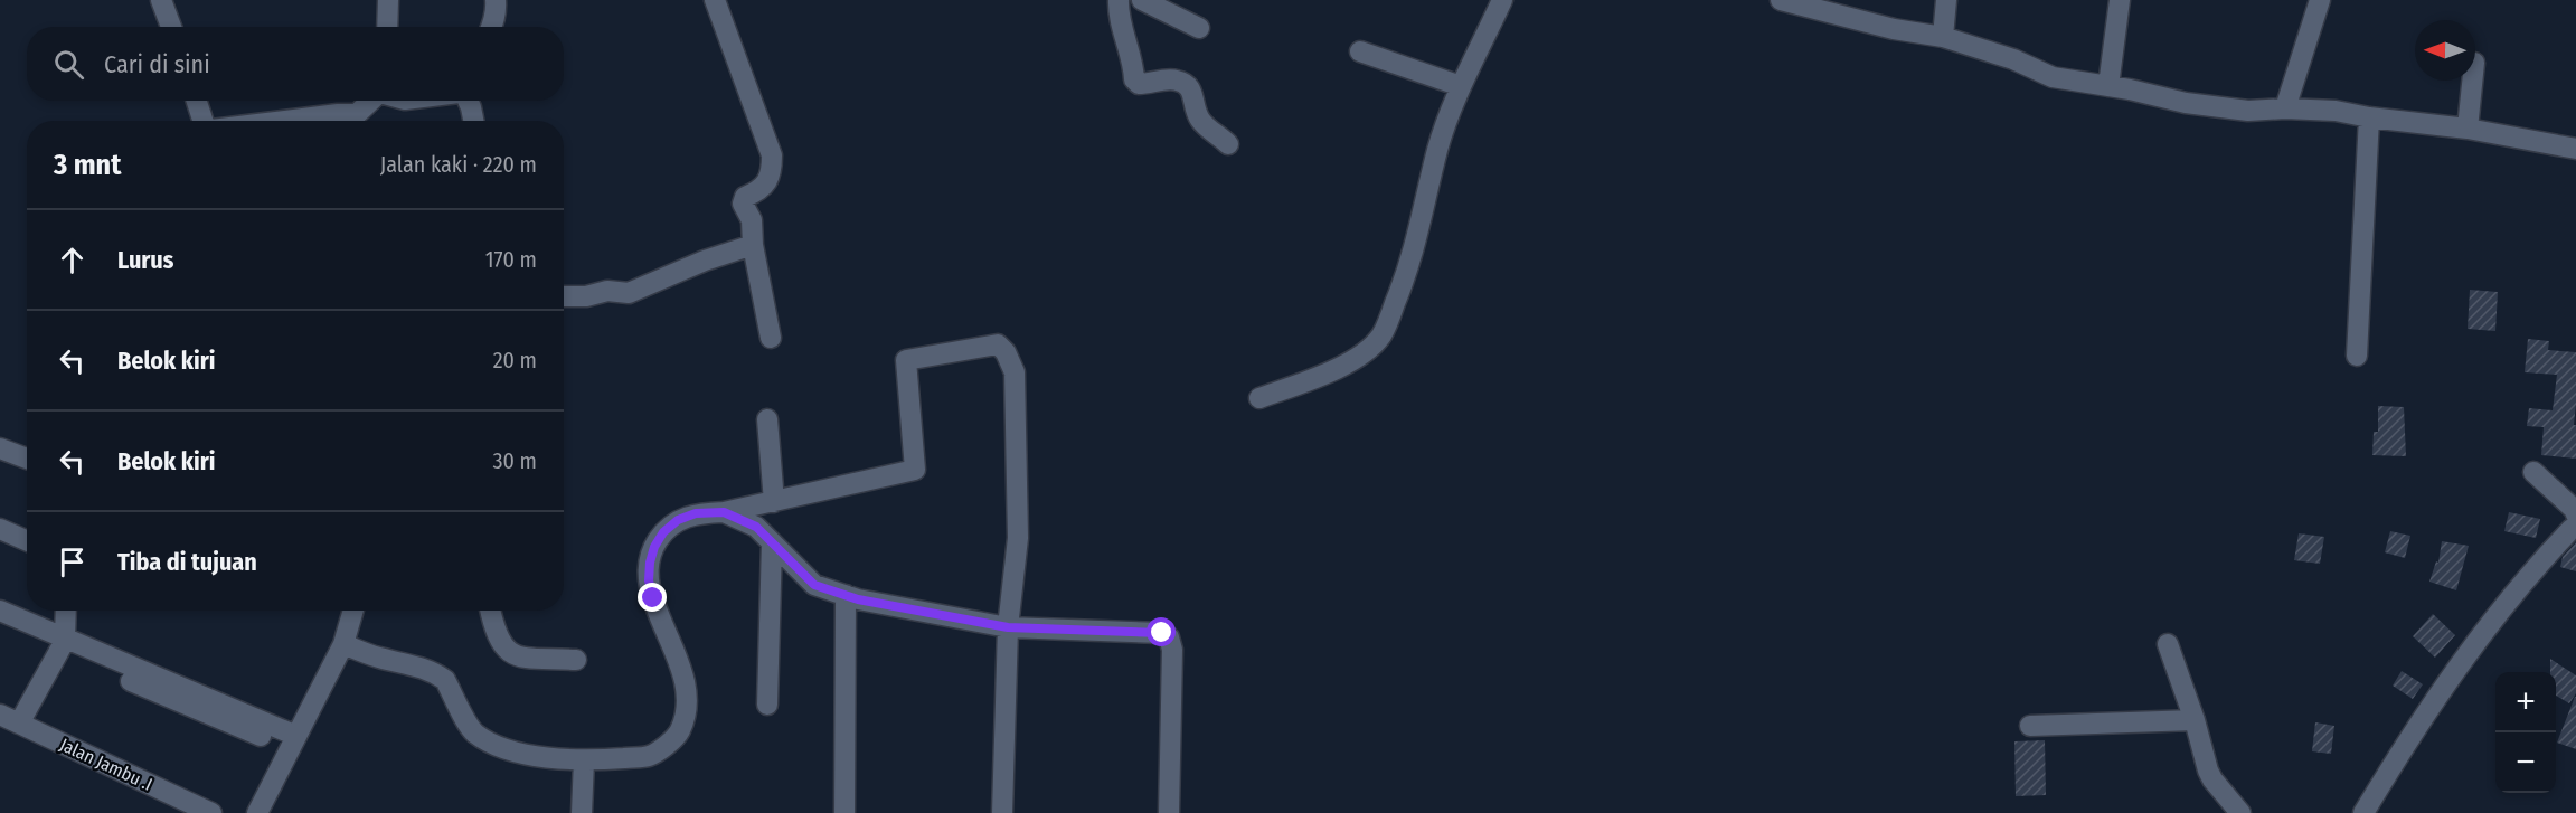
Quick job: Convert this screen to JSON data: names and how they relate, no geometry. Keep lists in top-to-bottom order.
{
  "streets": {
    "street": ["Jalan Jambu .I"]
  },
  "north": "left",
  "page": {
    "search": "Cari di sini",
    "heading": ["3 mnt", "Jalan kaki · 220 m"],
    "list": [
      ["Lurus", "170 m"],
      ["Belok kiri", "20 m"],
      ["Belok kiri", "30 m"],
      "Tiba di tujuan"
    ],
    "map_buttons": ["+", "−"]
  }
}
